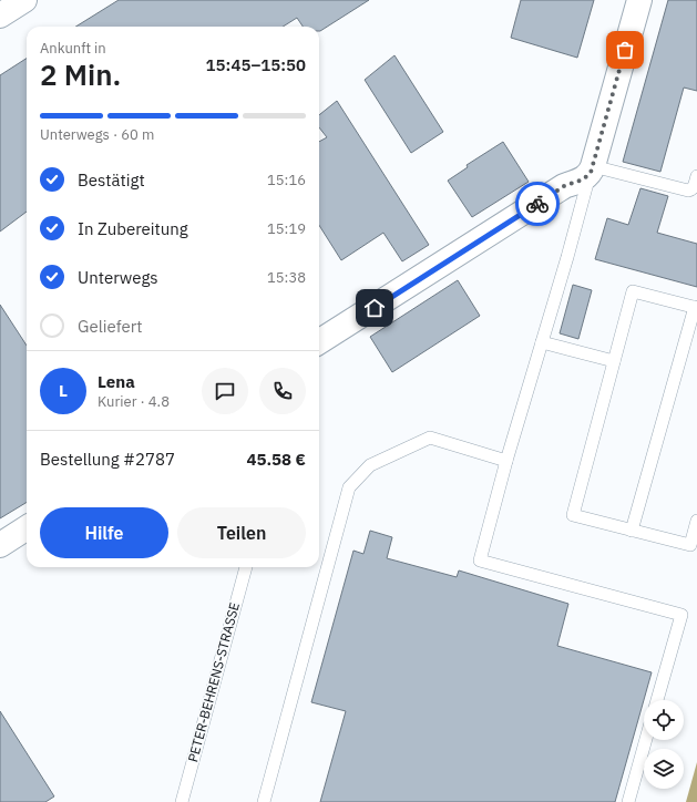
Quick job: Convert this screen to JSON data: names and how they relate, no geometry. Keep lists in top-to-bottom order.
{
  "streets": {
    "lane": ["PETER-BEHRENS-STRASSE"]
  },
  "page": {
    "heading": ["2 Min.", "Ankunft in", "15:45–15:50"],
    "panel": [
      "Lena",
      "Kurier · 4.8",
      "Bestellung #2787",
      "45.58 €"
    ],
    "bar": "Unterwegs · 60 m",
    "list": [
      ["Bestätigt", "15:16"],
      ["In Zubereitung", "15:19"],
      ["Unterwegs", "15:38"],
      "Geliefert"
    ],
    "round": "L",
    "buttons": ["Hilfe", "Teilen"]
  }
}
